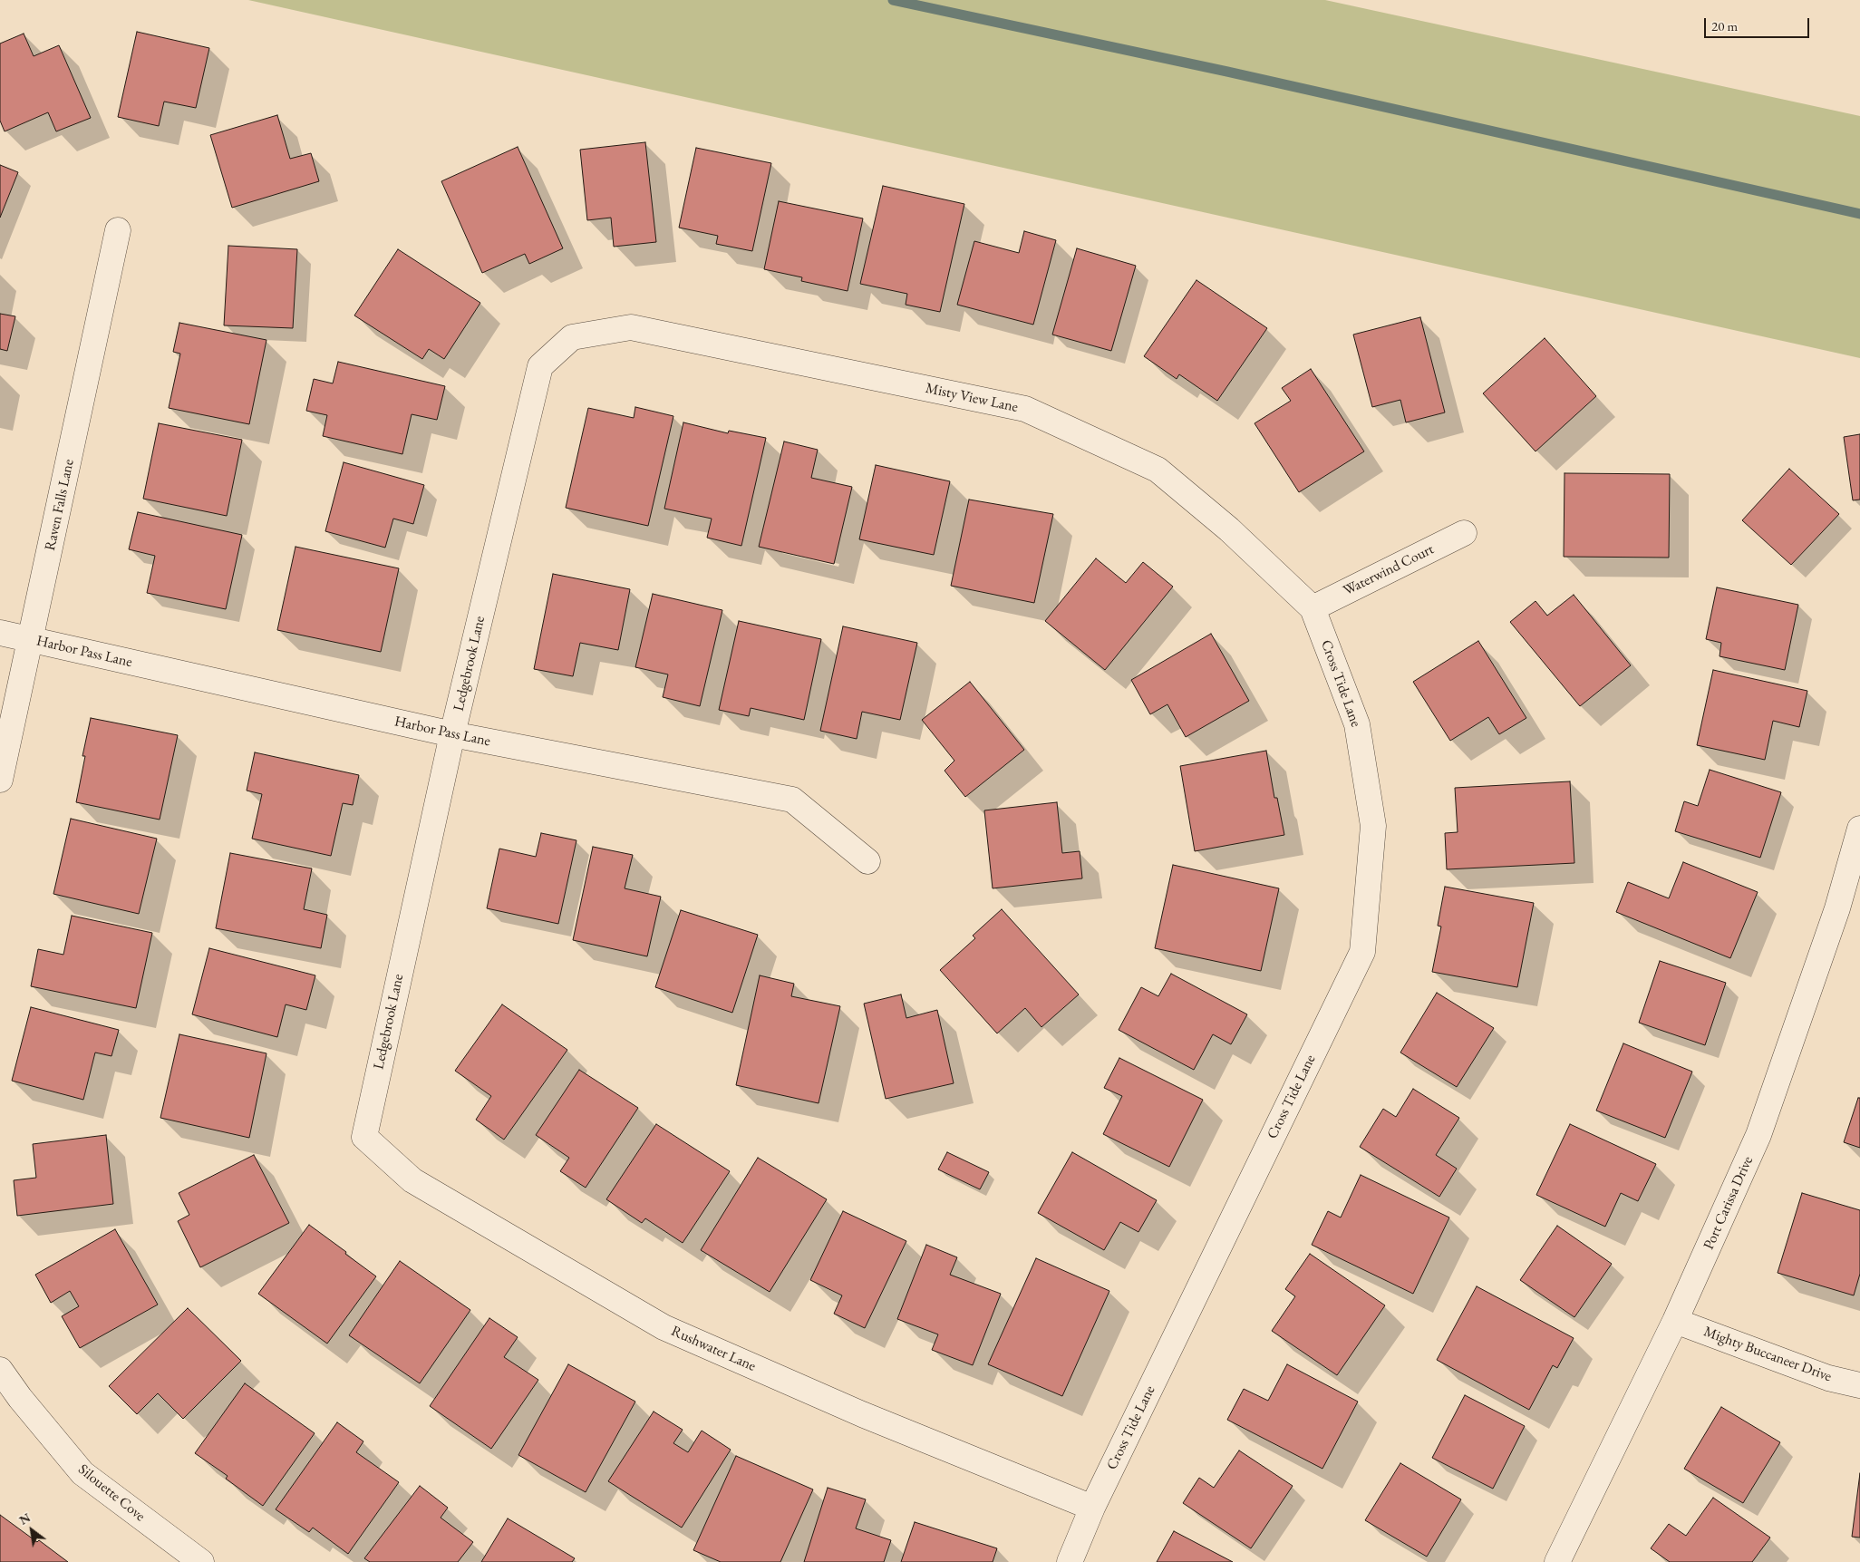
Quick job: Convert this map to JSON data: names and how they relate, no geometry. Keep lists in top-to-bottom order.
{
  "streets": {
    "street": [
      "Misty View Lane",
      "Raven Falls Lane",
      "Waterwind Court",
      "Harbor Pass Lane",
      "Ledgebrook Lane",
      "Cross Tide Lane",
      "Port Carissa Drive",
      "Rushwater Lane",
      "Mighty Buccaneer Drive",
      "Silouette Cove"
    ]
  },
  "crossings": [
    ["Misty View Lane", "Waterwind Court"],
    ["Misty View Lane", "Ledgebrook Lane"],
    ["Misty View Lane", "Cross Tide Lane"],
    ["Raven Falls Lane", "Harbor Pass Lane"],
    ["Waterwind Court", "Cross Tide Lane"],
    ["Harbor Pass Lane", "Ledgebrook Lane"],
    ["Ledgebrook Lane", "Rushwater Lane"],
    ["Cross Tide Lane", "Rushwater Lane"],
    ["Port Carissa Drive", "Mighty Buccaneer Drive"]
  ],
  "scale_bar": "20 m",
  "north": "top left"
}
